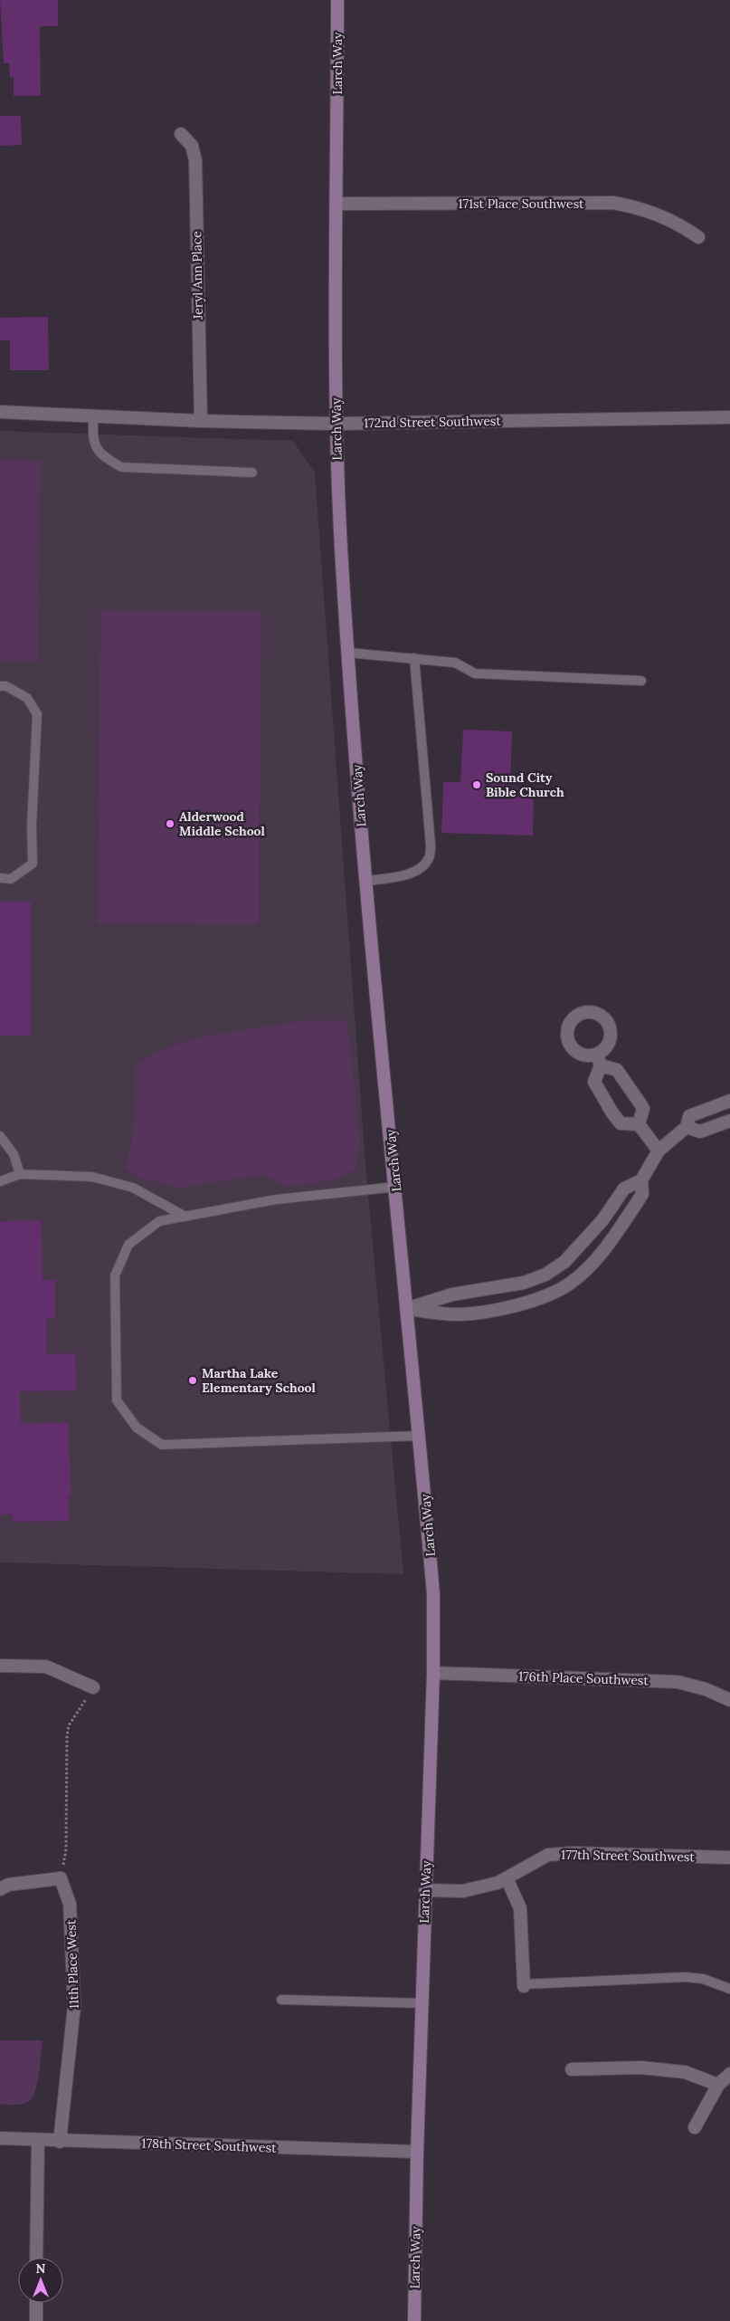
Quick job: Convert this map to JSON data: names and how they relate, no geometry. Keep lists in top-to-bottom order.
{
  "streets": {
    "main road": ["Larch Way"],
    "street": [
      "171st Place Southwest",
      "Jeryl Ann Place",
      "172nd Street Southwest",
      "176th Place Southwest",
      "177th Street Southwest",
      "11th Place West",
      "178th Street Southwest"
    ]
  },
  "crossings": [
    ["Larch Way", "171st Place Southwest"],
    ["Larch Way", "172nd Street Southwest"],
    ["Larch Way", "176th Place Southwest"],
    ["Larch Way", "177th Street Southwest"],
    ["Larch Way", "178th Street Southwest"],
    ["Jeryl Ann Place", "172nd Street Southwest"],
    ["11th Place West", "178th Street Southwest"]
  ],
  "places": ["Sound City Bible Church", "Alderwood Middle School", "Martha Lake Elementary School"],
  "north": "top"
}
